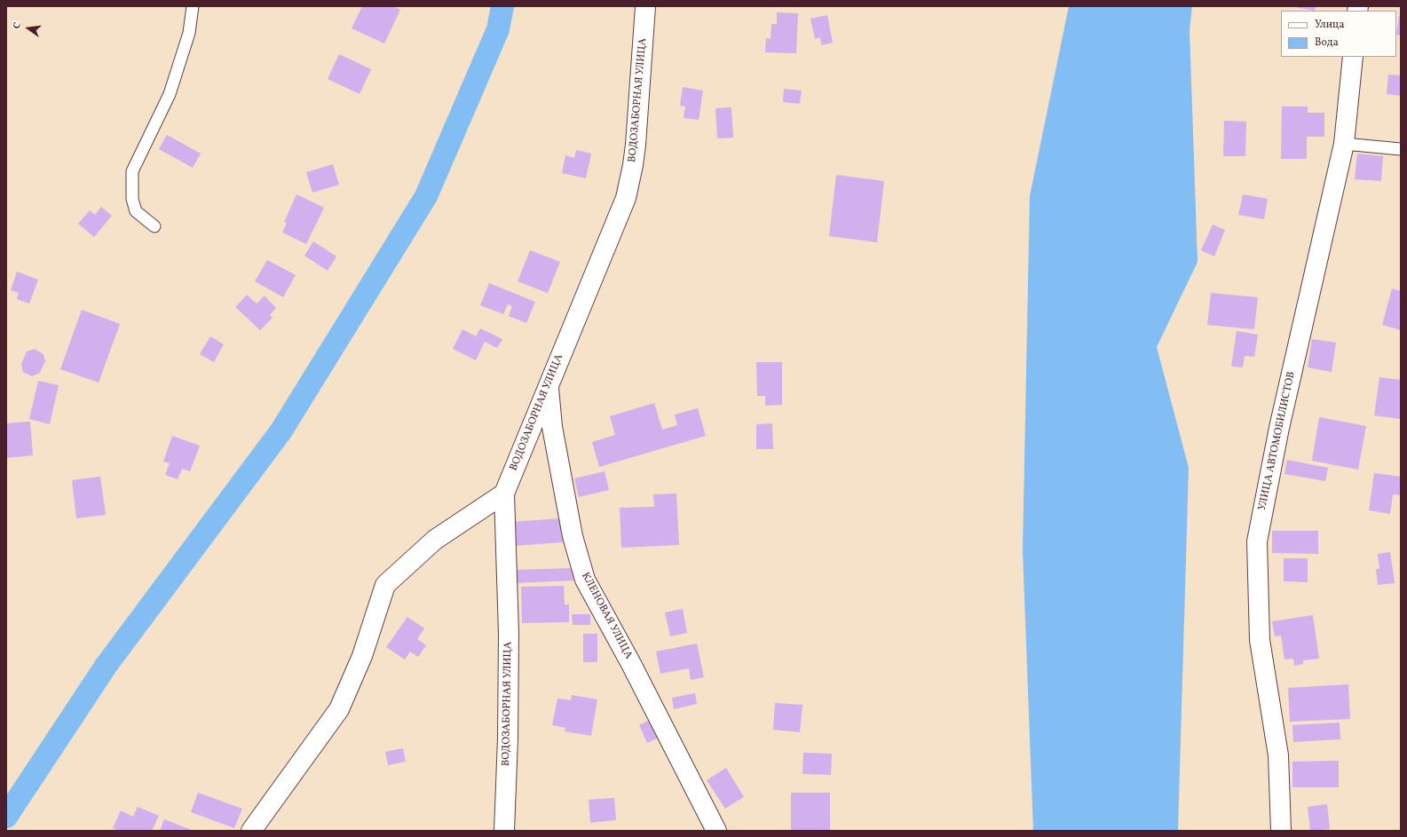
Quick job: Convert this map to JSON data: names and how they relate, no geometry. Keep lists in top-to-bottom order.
{
  "streets": {
    "street": ["ВОДОЗАБОРНАЯ УЛИЦА", "УЛИЦА АВТОМОБИЛИСТОВ", "КЛЕНОВАЯ УЛИЦА"]
  },
  "crossings": [
    ["ВОДОЗАБОРНАЯ УЛИЦА", "КЛЕНОВАЯ УЛИЦА"]
  ],
  "legend": ["Улица", "Вода"],
  "north": "left"
}
